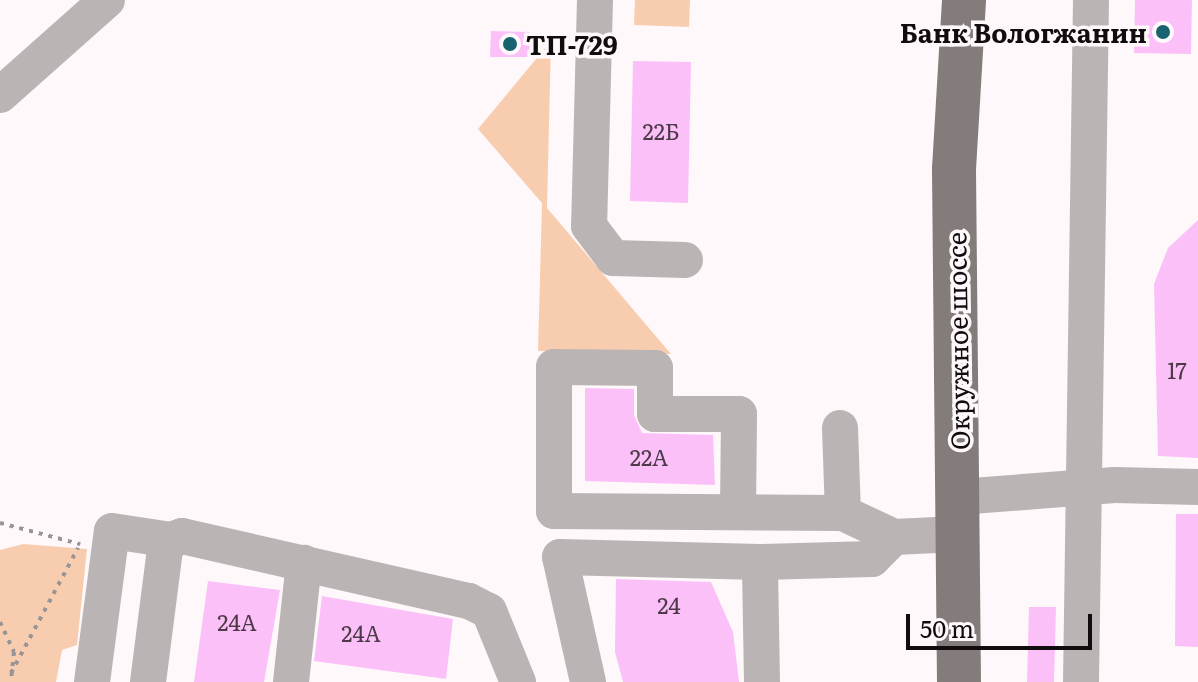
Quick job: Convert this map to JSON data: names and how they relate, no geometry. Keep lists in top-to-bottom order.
{
  "streets": {
    "main road": ["Окружное шоссе"]
  },
  "places": ["Банк Вологжанин", "ТП-729"],
  "house_numbers": [
    "22Б",
    "17",
    "22А",
    "24",
    "24А",
    "24А"
  ],
  "scale_bar": "50 m"
}
